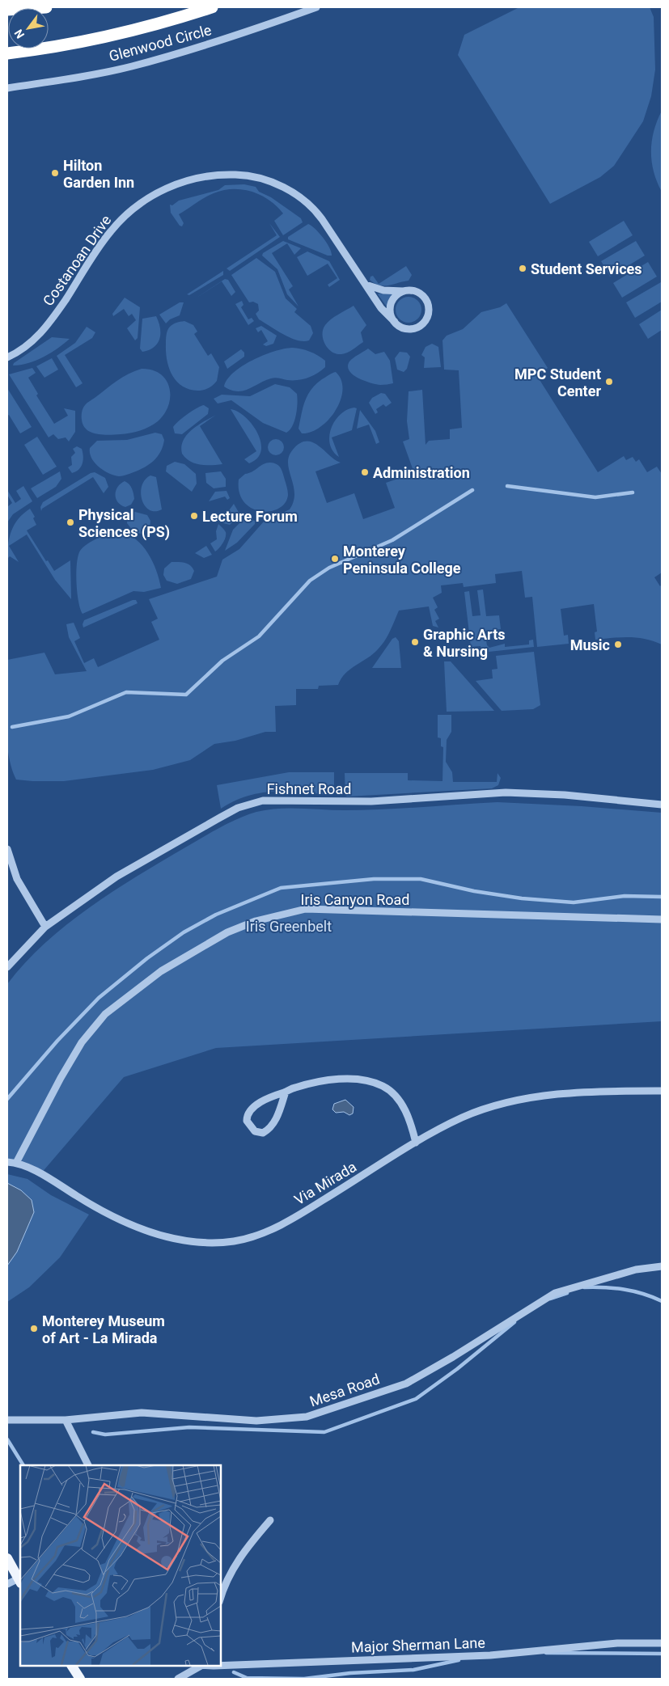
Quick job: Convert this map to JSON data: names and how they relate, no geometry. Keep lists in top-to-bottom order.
{
  "streets": {
    "street": [
      "Glenwood Circle",
      "Costanoan Drive",
      "Fishnet Road",
      "Iris Canyon Road",
      "Via Mirada",
      "Mesa Road",
      "Major Sherman Lane"
    ]
  },
  "crossings": [
    ["Iris Canyon Road", "Via Mirada"]
  ],
  "parks": ["Iris Greenbelt"],
  "places": [
    "Hilton Garden Inn",
    "Student Services",
    "MPC Student Center",
    "Administration",
    "Lecture Forum",
    "Physical Sciences (PS)",
    "Monterey Peninsula College",
    "Graphic Arts & Nursing",
    "Music",
    "Monterey Museum of Art - La Mirada"
  ],
  "north": "bottom left"
}
